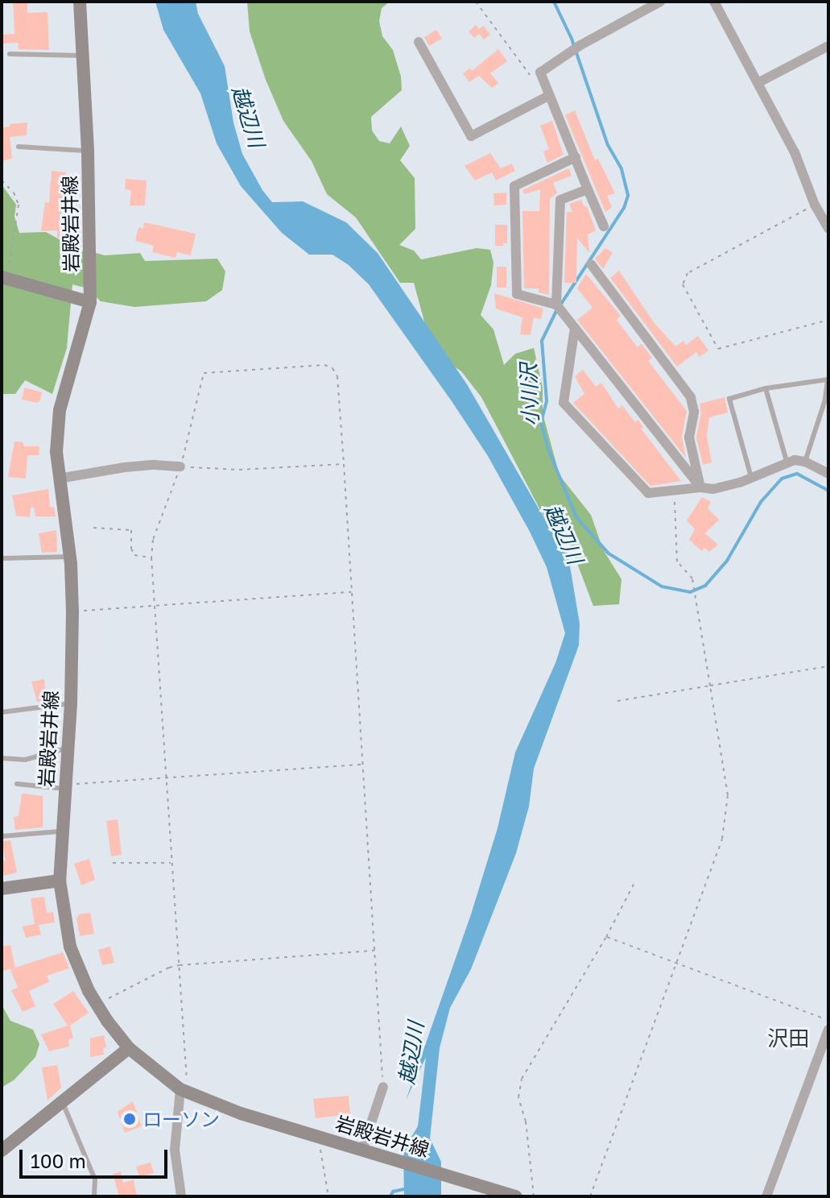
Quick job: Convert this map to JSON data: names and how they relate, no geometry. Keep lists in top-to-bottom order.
{
  "streets": {
    "main road": ["岩殿岩井線"]
  },
  "districts": ["沢田"],
  "water": ["越辺川", "小川沢"],
  "places": ["ローソン"],
  "scale_bar": "100 m"
}
